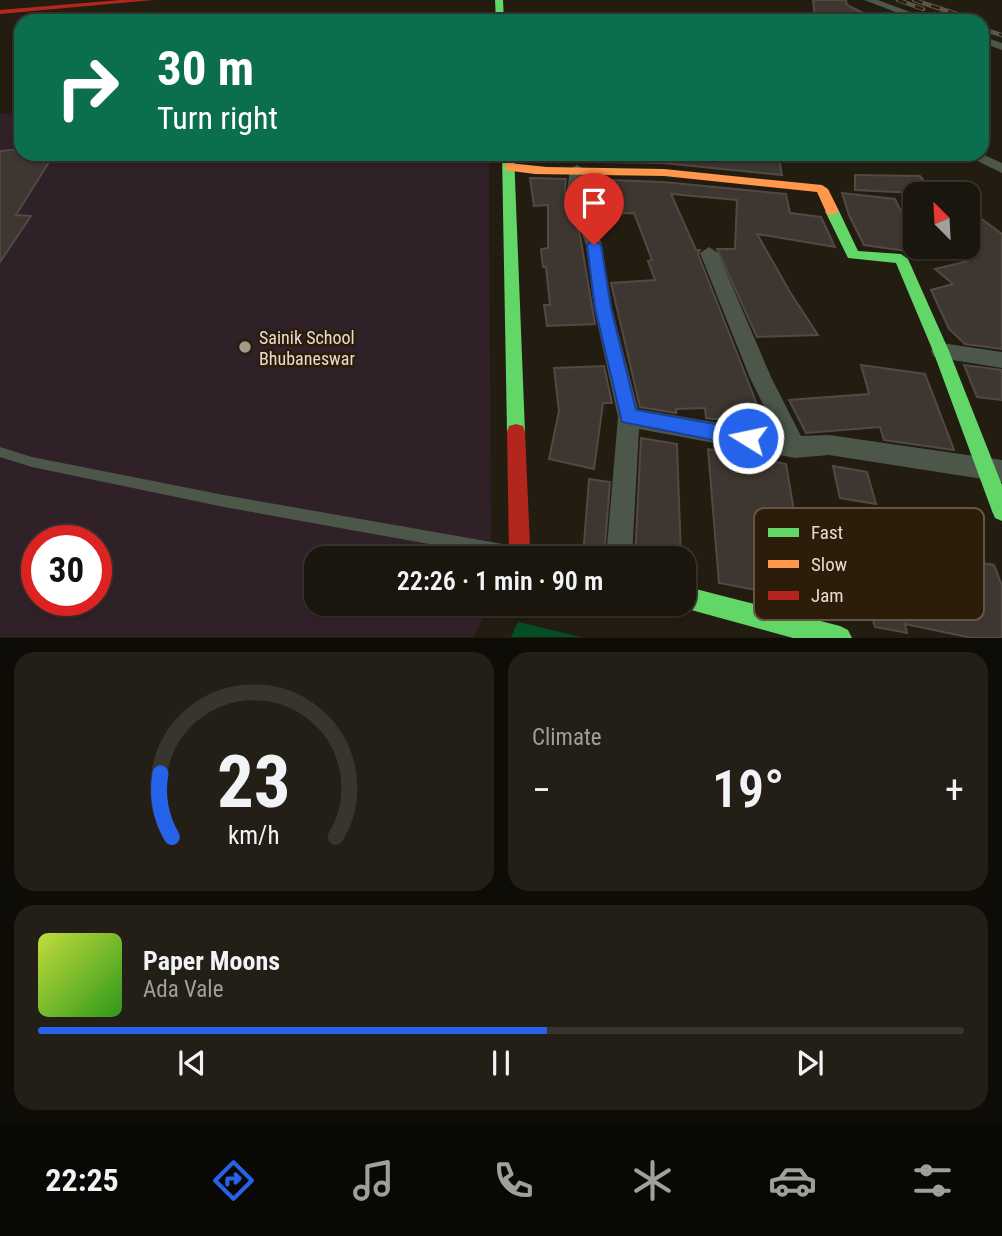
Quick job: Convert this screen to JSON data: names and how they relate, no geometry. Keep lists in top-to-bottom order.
{
  "places": ["Sainik School Bhubaneswar"],
  "legend": ["Fast", "Slow", "Jam"],
  "north": "top left",
  "page": {
    "turn": ["30 m", "Turn right"],
    "limit": "30",
    "trip": "22:26 · 1 min · 90 m",
    "tile": "Climate",
    "heat": ["−", "19°", "+"],
    "song": ["Paper Moons", "Ada Vale"],
    "tabs": "22:25",
    "gauge": ["23", "km/h"]
  }
}
